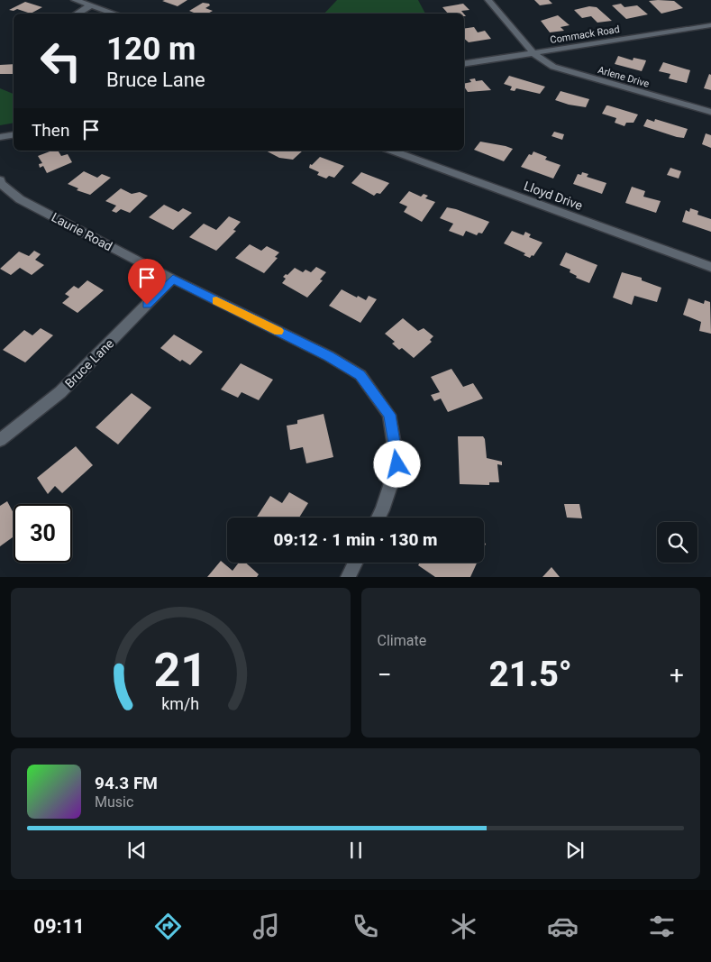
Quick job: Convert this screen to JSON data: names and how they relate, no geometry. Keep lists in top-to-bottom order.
{
  "streets": {
    "street": [
      "Commack Road",
      "Arlene Drive",
      "Lloyd Drive",
      "Laurie Road",
      "Bruce Lane"
    ]
  },
  "crossings": [
    ["Commack Road", "Arlene Drive"],
    ["Laurie Road", "Bruce Lane"]
  ],
  "page": {
    "turn": ["120 m", "Bruce Lane"],
    "then": "Then",
    "limit": "30",
    "trip": "09:12 · 1 min · 130 m",
    "tile": "Climate",
    "heat": ["−", "21.5°", "+"],
    "song": ["94.3 FM", "Music"],
    "tabs": "09:11",
    "gauge": ["21", "km/h"]
  }
}
